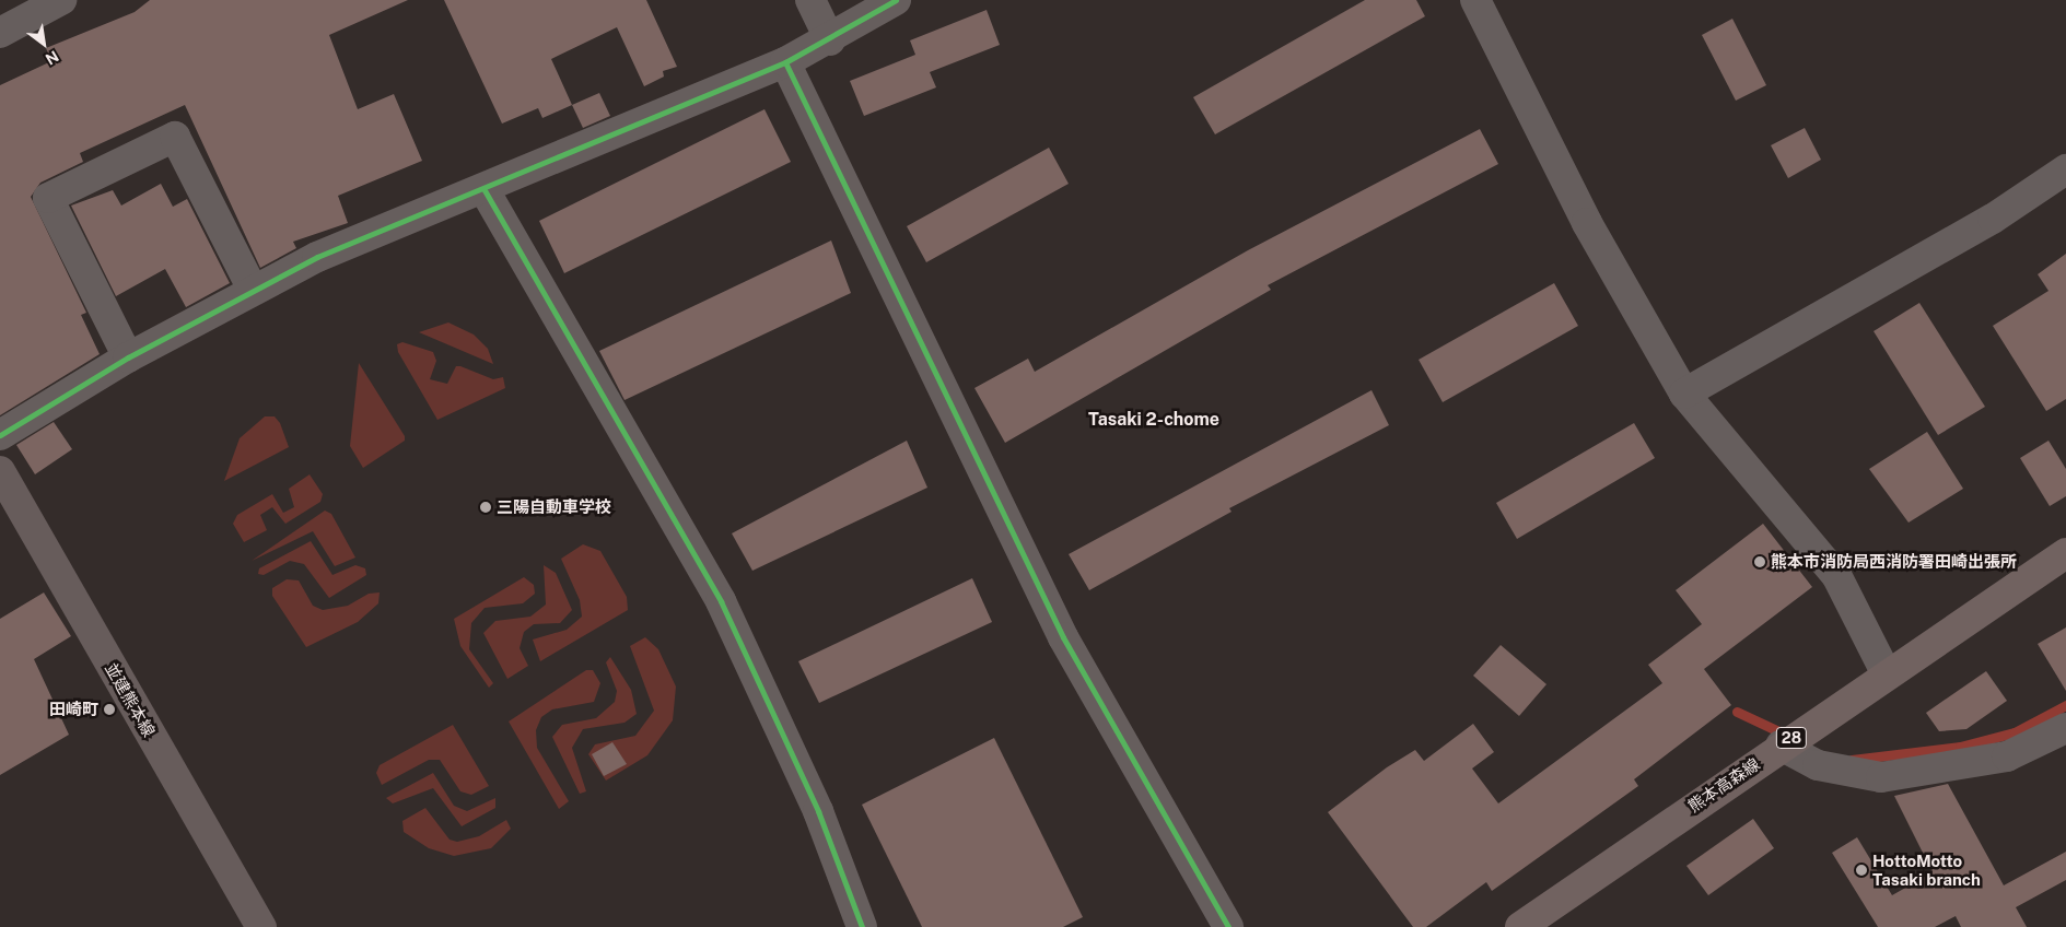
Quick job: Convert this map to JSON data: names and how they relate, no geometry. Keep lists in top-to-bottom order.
{
  "streets": {
    "main road": ["並建熊本線", "28", "熊本高森線"]
  },
  "districts": ["Tasaki 2-chome"],
  "places": [
    "三陽自動車学校",
    "熊本市消防局西消防署田崎出張所",
    "田崎町",
    "HottoMotto Tasaki branch"
  ],
  "north": "bottom right"
}
